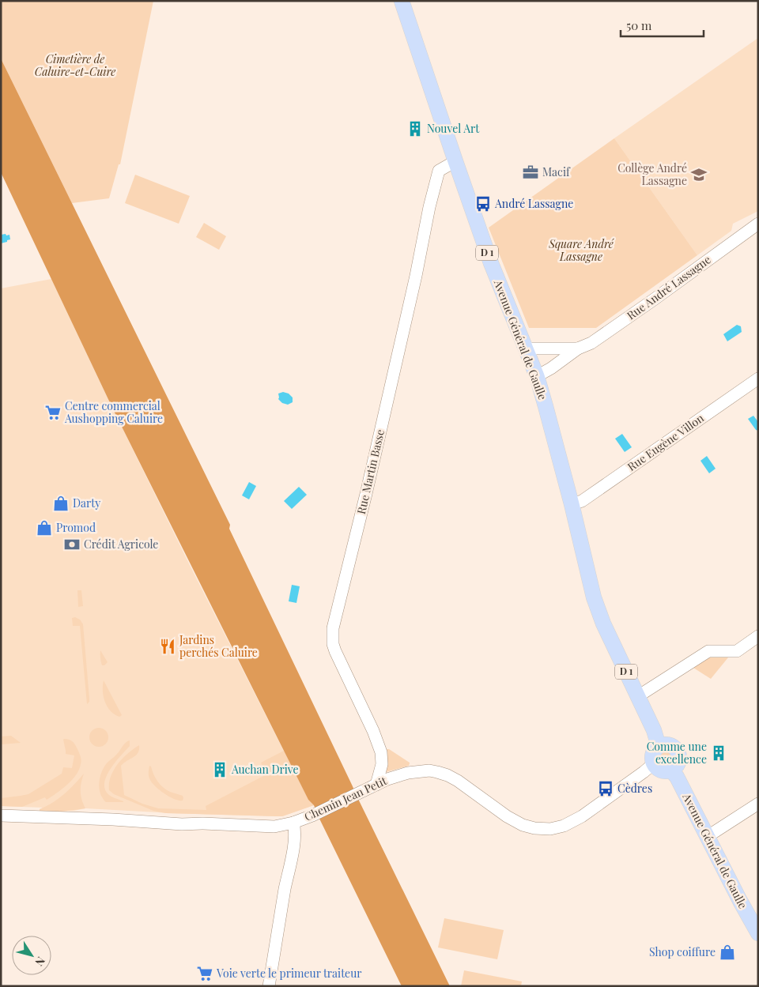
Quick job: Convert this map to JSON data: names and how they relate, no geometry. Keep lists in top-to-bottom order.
{
  "streets": {
    "main road": ["D 1", "Avenue Général de Gaulle"],
    "street": [
      "Rue André Lassagne",
      "Rue Eugène Villon",
      "Rue Martin Basse",
      "Chemin Jean Petit"
    ]
  },
  "crossings": [
    ["Rue André Lassagne", "Avenue Général de Gaulle"],
    ["Avenue Général de Gaulle", "Rue Eugène Villon"],
    ["Avenue Général de Gaulle", "Rue Martin Basse"],
    ["Avenue Général de Gaulle", "Chemin Jean Petit"],
    ["Rue Martin Basse", "Chemin Jean Petit"]
  ],
  "parks": ["Cimetière de Caluire-et-Cuire", "Square André Lassagne"],
  "places": {
    "building": ["Nouvel Art", "Comme une excellence", "Auchan Drive"],
    "office": ["Macif"],
    "school or university": ["Collège André Lassagne"],
    "bus stop": ["André Lassagne", "Cèdres"],
    "supermarket": ["Centre commercial Aushopping Caluire", "Voie verte le primeur traiteur"],
    "shop": ["Darty", "Promod", "Shop coiffure"],
    "bank": ["Crédit Agricole"],
    "restaurant": ["Jardins perchés Caluire"]
  },
  "scale_bar": "50 m",
  "north": "bottom right"
}
